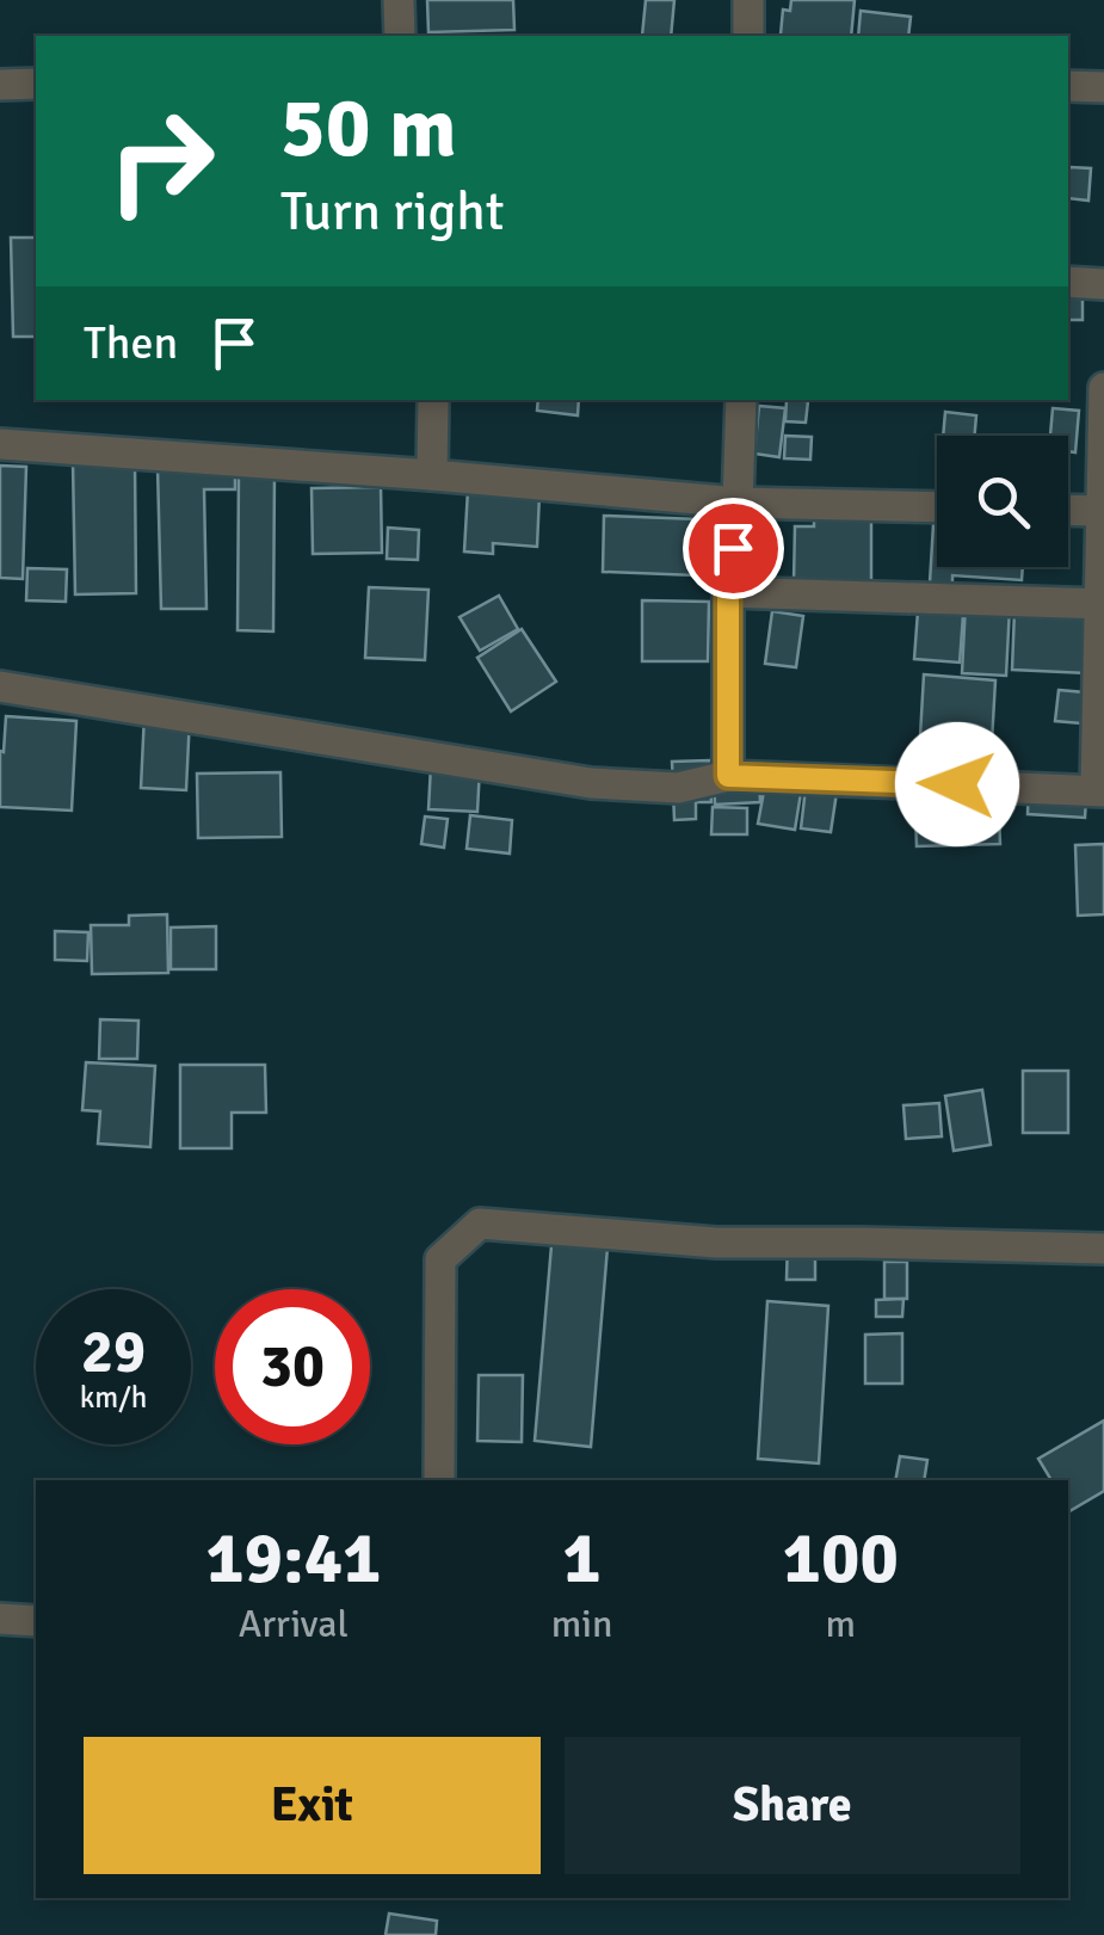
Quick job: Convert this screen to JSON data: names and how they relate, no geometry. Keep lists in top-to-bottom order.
{
  "page": {
    "turn": ["50 m", "Turn right"],
    "then": "Then",
    "speed": "29 km/h",
    "limit": "30",
    "eta": [
      "19:41",
      "Arrival",
      "1",
      "min",
      "100",
      "m"
    ],
    "buttons": ["Exit", "Share"]
  }
}
